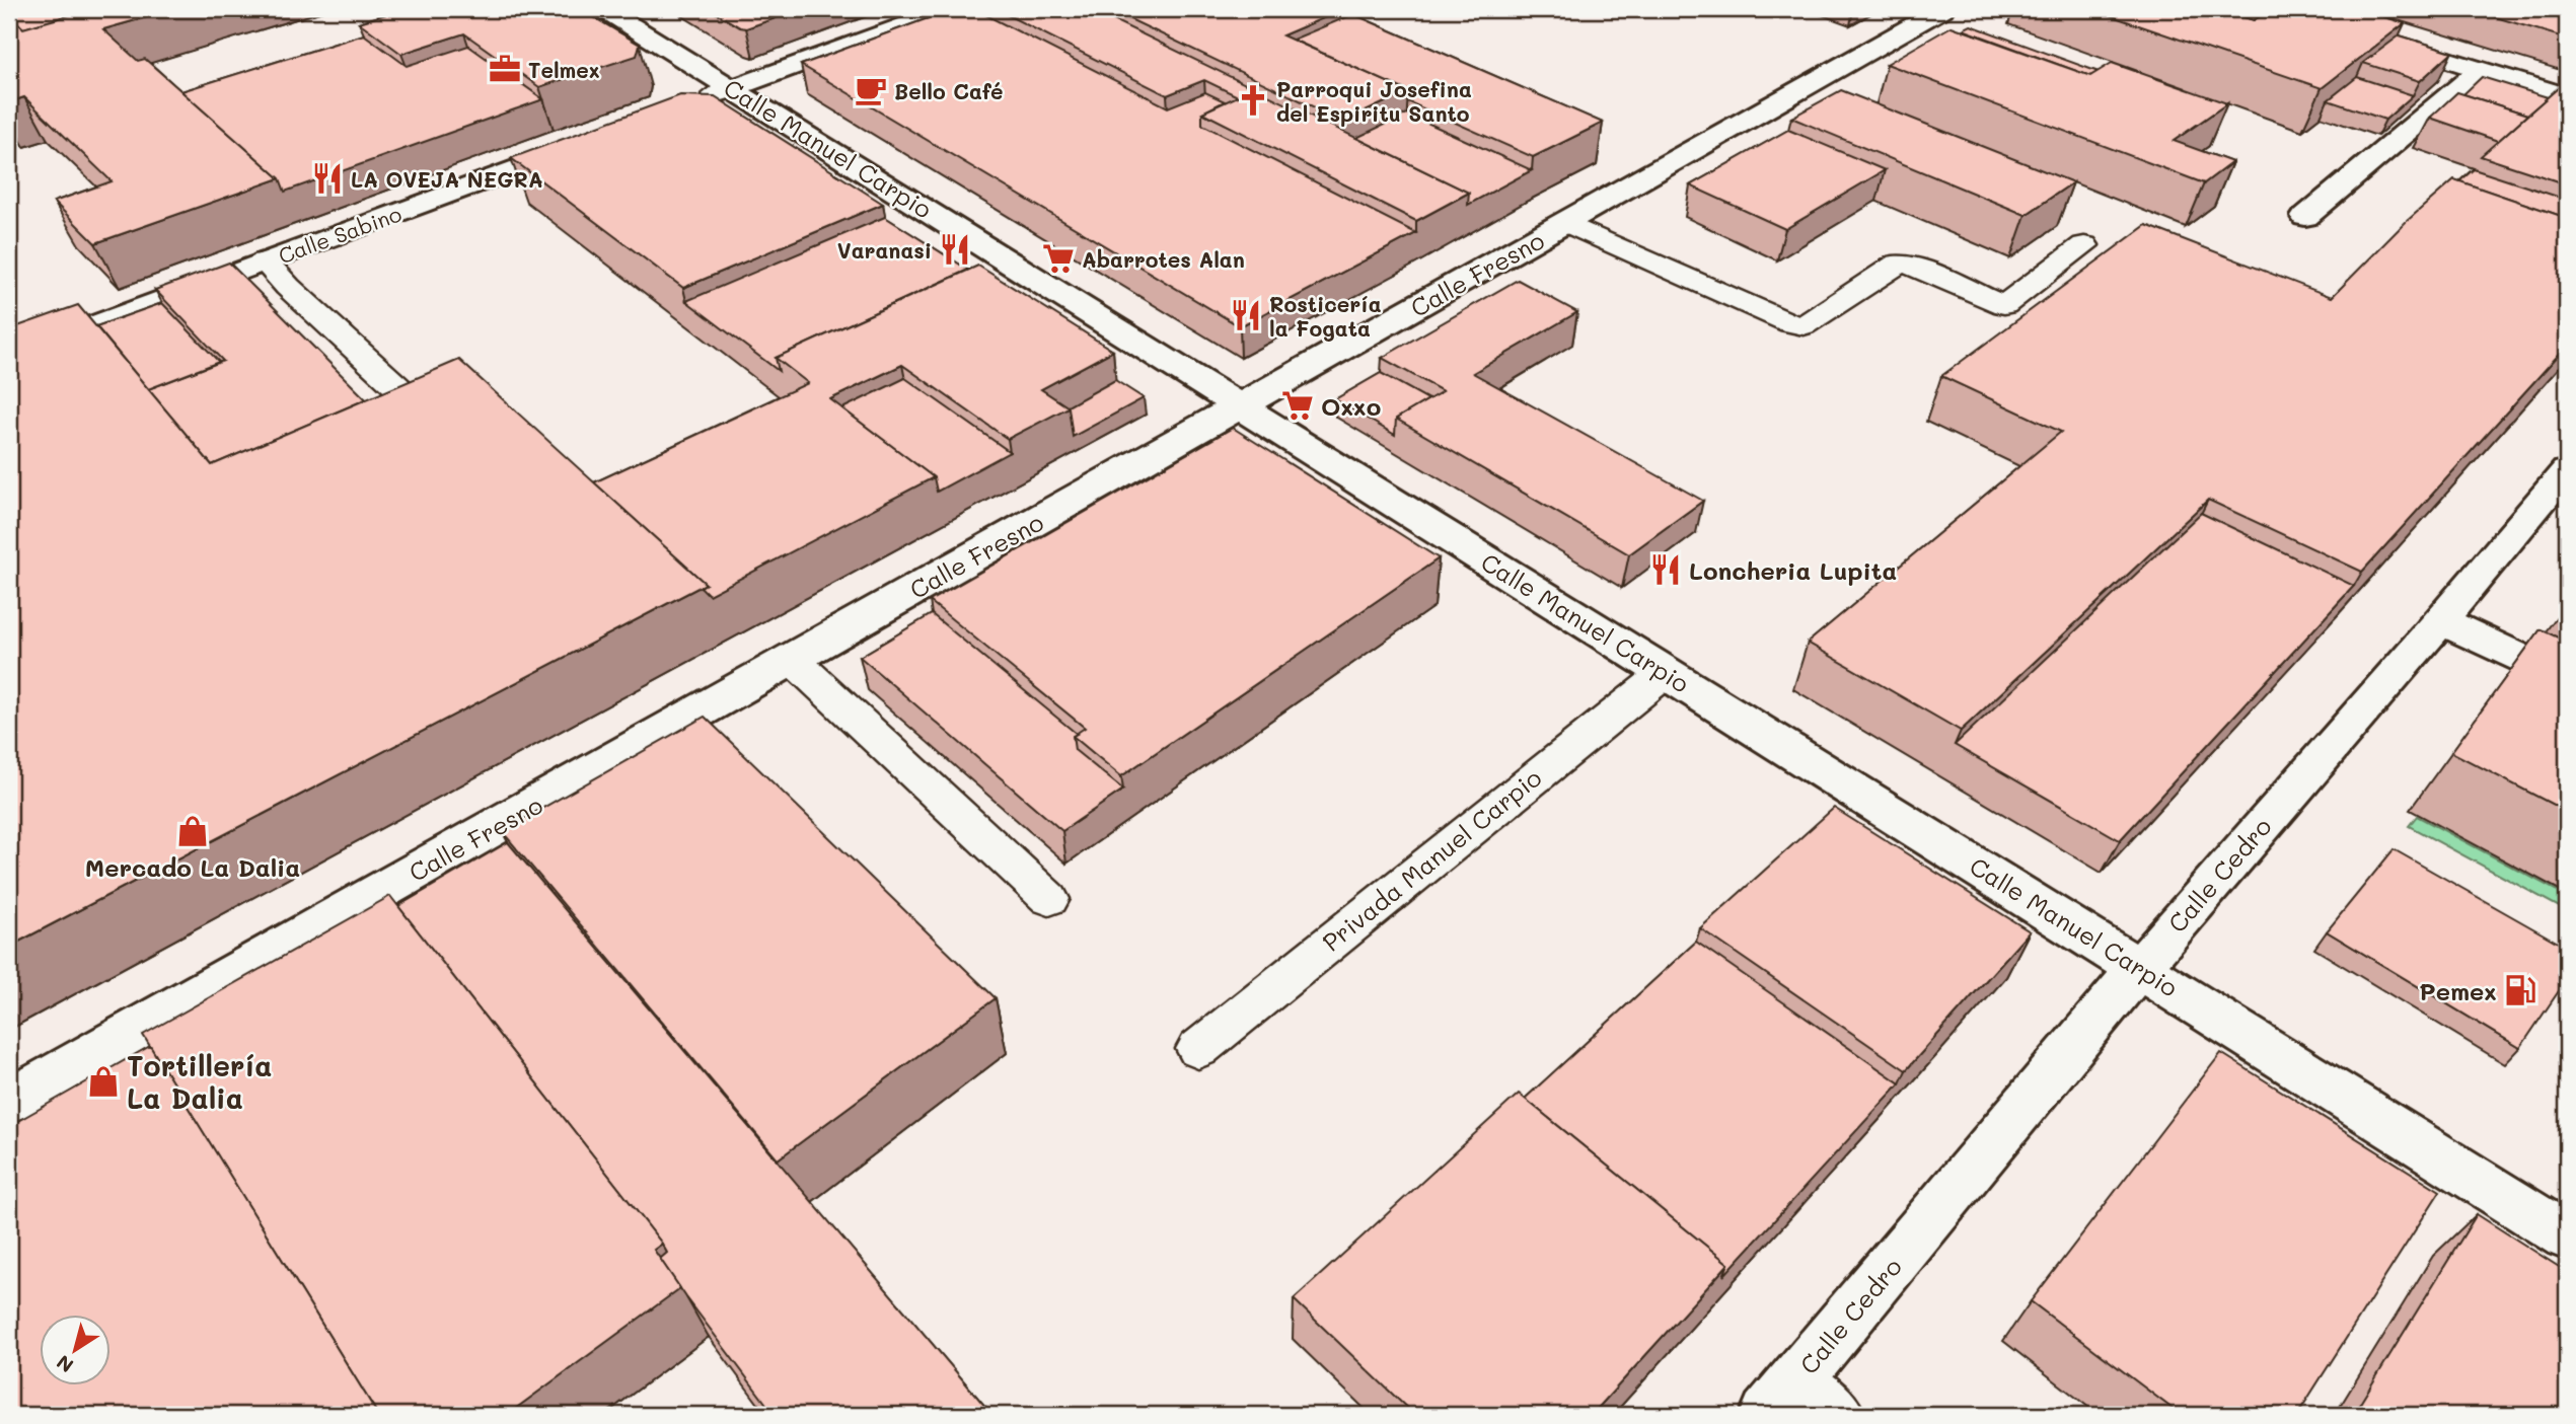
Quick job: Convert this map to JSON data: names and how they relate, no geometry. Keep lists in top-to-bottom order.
{
  "streets": {
    "street": [
      "Calle Manuel Carpio",
      "Calle Sabino",
      "Calle Fresno",
      "Calle Cedro"
    ],
    "lane": ["Privada Manuel Carpio"]
  },
  "crossings": [
    ["Calle Manuel Carpio", "Calle Fresno"],
    ["Calle Manuel Carpio", "Privada Manuel Carpio"],
    ["Calle Manuel Carpio", "Calle Cedro"]
  ],
  "places": {
    "office": ["Telmex"],
    "cafe": ["Bello Café"],
    "church": ["Parroqui Josefina del Espiritu Santo"],
    "restaurant": [
      "LA OVEJA NEGRA",
      "Varanasi",
      "Rosticería la Fogata",
      "Loncheria Lupita"
    ],
    "supermarket": ["Abarrotes Alan", "Oxxo"],
    "shop": ["Mercado La Dalia", "Tortillería La Dalia"],
    "fuel station": ["Pemex"]
  },
  "north": "bottom left"
}
